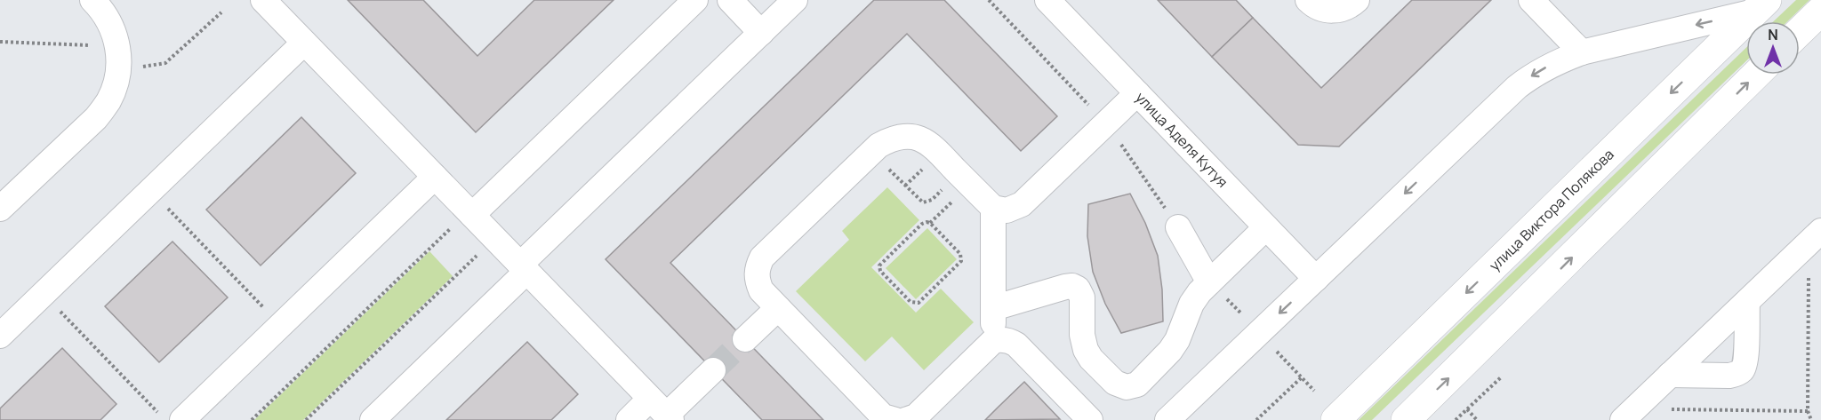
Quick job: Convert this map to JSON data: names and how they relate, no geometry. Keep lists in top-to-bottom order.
{
  "streets": {
    "main road": ["улица Виктора Полякова"],
    "street": ["улица Аделя Кутуя"]
  },
  "north": "top"
}
